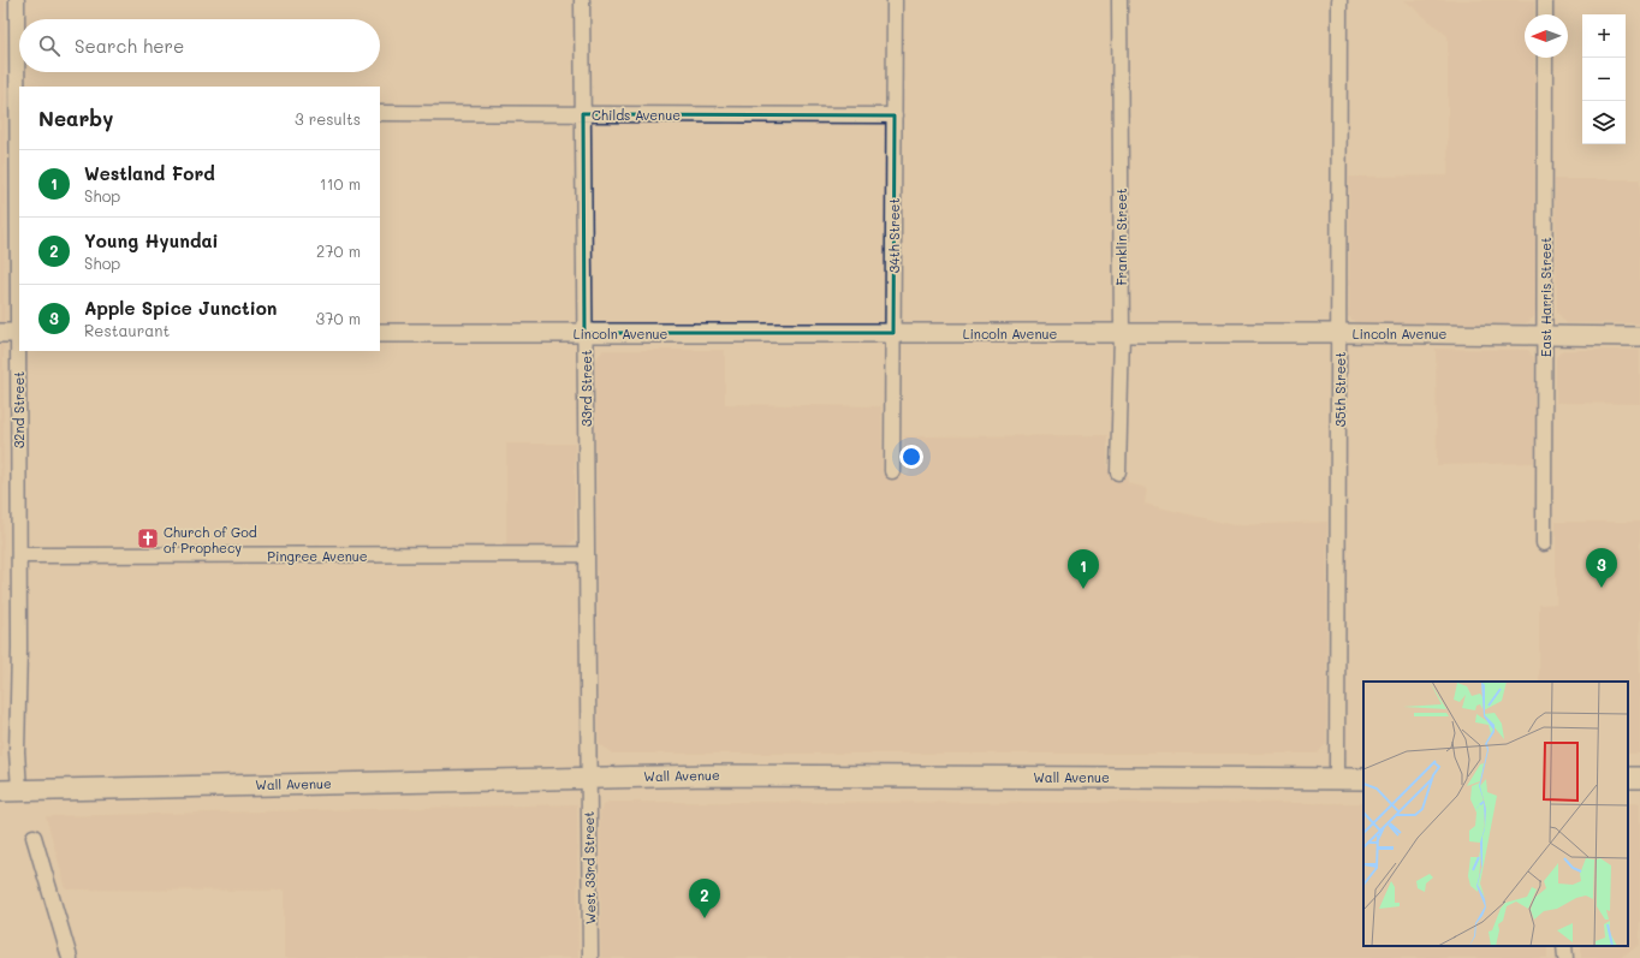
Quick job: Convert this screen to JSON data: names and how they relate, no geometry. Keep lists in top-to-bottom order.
{
  "streets": {
    "main road": ["Wall Avenue"],
    "street": [
      "Childs Avenue",
      "34th Street",
      "Franklin Street",
      "East Harris Street",
      "Lincoln Avenue",
      "33rd Street",
      "35th Street",
      "32nd Street",
      "Pingree Avenue",
      "West 33rd Street"
    ]
  },
  "crossings": [
    ["Childs Avenue", "34th Street"],
    ["Childs Avenue", "33rd Street"],
    ["34th Street", "Lincoln Avenue"],
    ["Franklin Street", "Lincoln Avenue"],
    ["East Harris Street", "Lincoln Avenue"],
    ["Lincoln Avenue", "33rd Street"],
    ["Lincoln Avenue", "35th Street"],
    ["33rd Street", "Pingree Avenue"],
    ["33rd Street", "Wall Avenue"],
    ["33rd Street", "West 33rd Street"],
    ["35th Street", "Wall Avenue"],
    ["32nd Street", "Pingree Avenue"],
    ["32nd Street", "Wall Avenue"],
    ["Wall Avenue", "West 33rd Street"]
  ],
  "places": {
    "church": ["Church of God of Prophecy"]
  },
  "north": "left",
  "page": {
    "map_buttons": ["+", "−"],
    "search": "Search here",
    "heading": ["Nearby", "3 results"],
    "list": [
      {
        "mark": "1",
        "name": "Westland Ford",
        "note": "Shop",
        "value": "110 m"
      },
      {
        "mark": "2",
        "name": "Young Hyundai",
        "note": "Shop",
        "value": "270 m"
      },
      {
        "mark": "3",
        "name": "Apple Spice Junction",
        "note": "Restaurant",
        "value": "370 m"
      }
    ],
    "pins": ["3", "1", "2"]
  }
}
